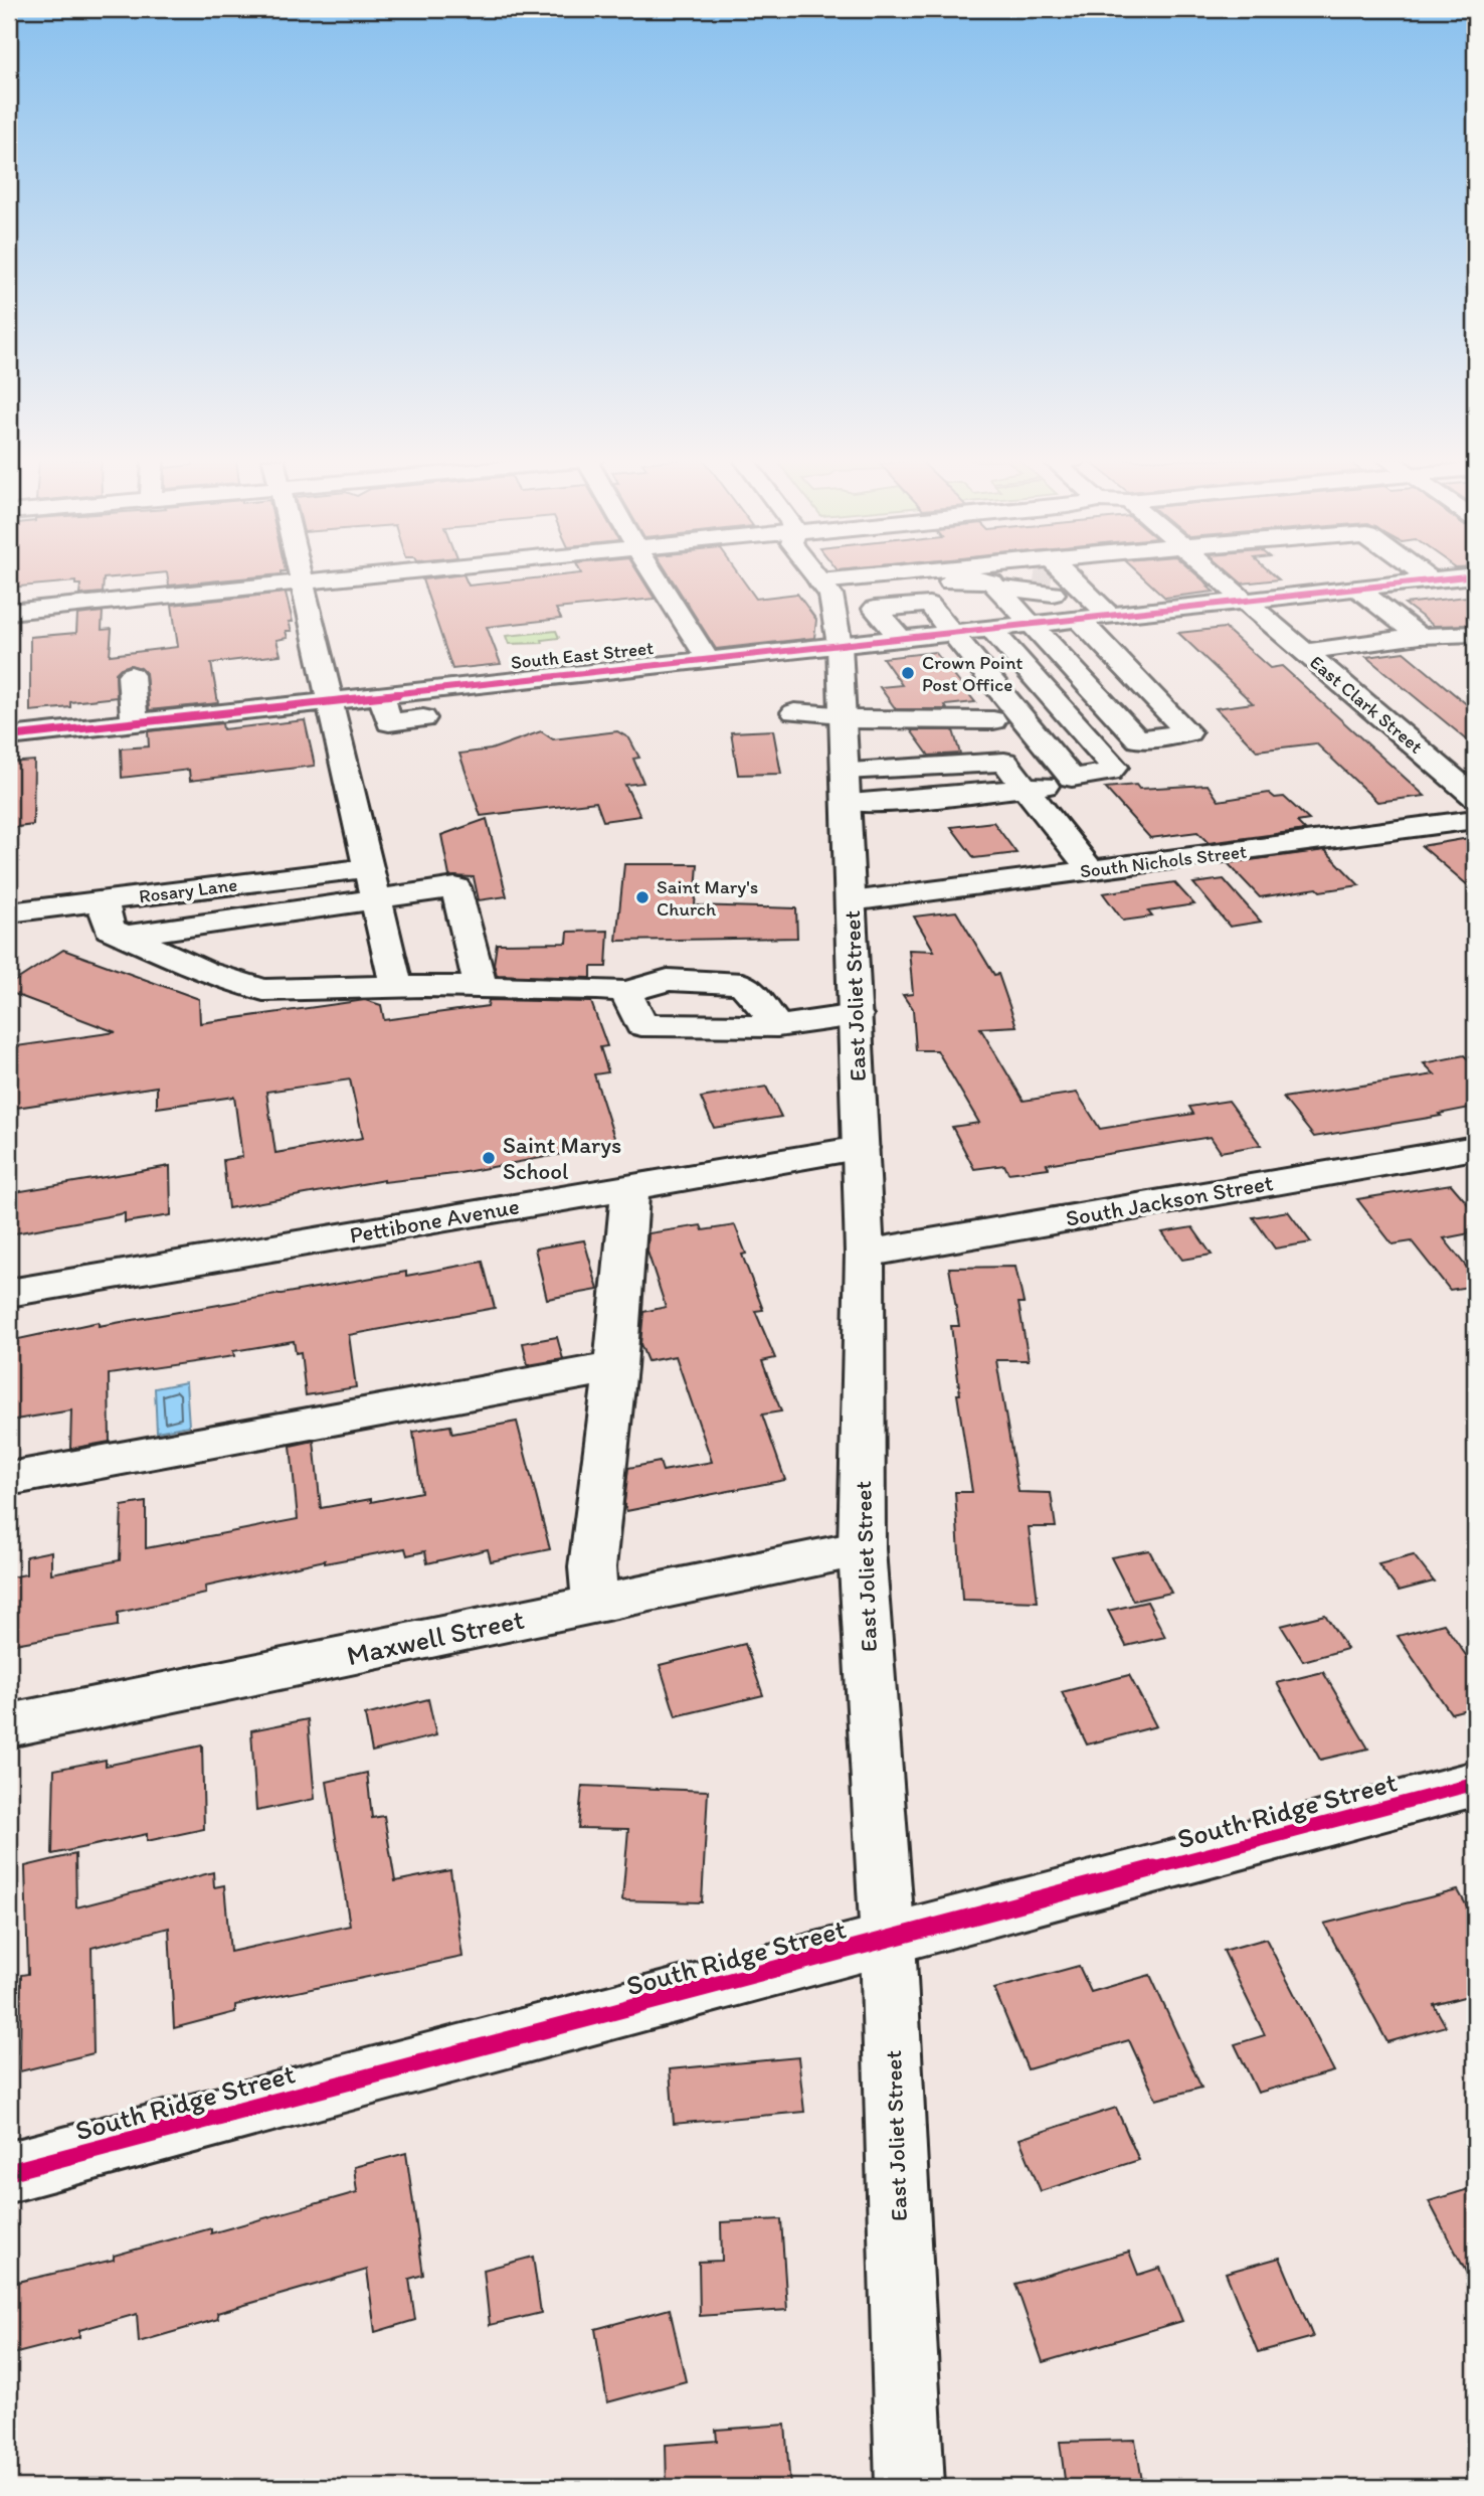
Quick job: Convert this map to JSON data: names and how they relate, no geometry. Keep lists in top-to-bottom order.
{
  "streets": {
    "street": [
      "South East Street",
      "East Clark Street",
      "South Nichols Street",
      "Rosary Lane",
      "East Joliet Street",
      "South Jackson Street",
      "Pettibone Avenue",
      "Maxwell Street",
      "South Ridge Street"
    ]
  },
  "crossings": [
    ["South East Street", "East Clark Street"],
    ["South East Street", "East Joliet Street"],
    ["South Nichols Street", "East Joliet Street"],
    ["East Joliet Street", "South Jackson Street"],
    ["East Joliet Street", "Pettibone Avenue"],
    ["East Joliet Street", "Maxwell Street"],
    ["East Joliet Street", "South Ridge Street"]
  ],
  "places": ["Crown Point Post Office", "Saint Mary's Church", "Saint Marys School"]
}
